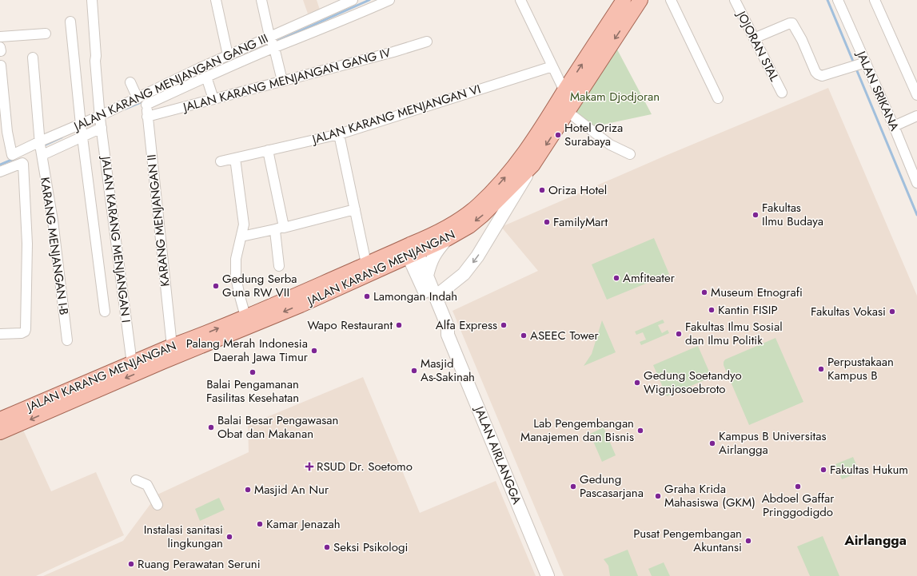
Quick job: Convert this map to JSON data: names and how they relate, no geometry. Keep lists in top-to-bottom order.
{
  "streets": {
    "main road": ["JALAN KARANG MENJANGAN", "JALAN AIRLANGGA"],
    "street": [
      "JOJORAN STAL",
      "JALAN KARANG MENJANGAN GANG IV",
      "JALAN KARANG MENJANGAN GANG III",
      "JALAN SRIKANA",
      "JALAN KARANG MENJANGAN VI",
      "KARANG MENJANGAN II",
      "JALAN KARANG MENJANGAN I",
      "KARANG MENJANGAN I-B"
    ]
  },
  "crossings": [
    ["JALAN KARANG MENJANGAN GANG IV", "KARANG MENJANGAN II"],
    ["JALAN KARANG MENJANGAN GANG III", "KARANG MENJANGAN II"],
    ["JALAN KARANG MENJANGAN GANG III", "JALAN KARANG MENJANGAN I"],
    ["JALAN KARANG MENJANGAN GANG III", "KARANG MENJANGAN I-B"],
    ["KARANG MENJANGAN II", "JALAN KARANG MENJANGAN"],
    ["JALAN KARANG MENJANGAN I", "JALAN KARANG MENJANGAN"],
    ["JALAN KARANG MENJANGAN", "JALAN AIRLANGGA"]
  ],
  "districts": ["Airlangga"],
  "parks": ["Makam Djodjoran"],
  "places": {
    "other": [
      "Hotel Oriza Surabaya",
      "Oriza Hotel",
      "Fakultas Ilmu Budaya",
      "FamilyMart",
      "Amfiteater",
      "Gedung Serba Guna RW VII",
      "Museum Etnografi",
      "Lamongan Indah",
      "Kantin FISIP",
      "Fakultas Vokasi",
      "Wapo Restaurant",
      "Alfa Express",
      "Fakultas Ilmu Sosial dan Ilmu Politik",
      "ASEEC Tower",
      "Palang Merah Indonesia Daerah Jawa Timur",
      "Perpustakaan Kampus B",
      "Masjid As-Sakinah",
      "Balai Pengamanan Fasilitas Kesehatan",
      "Gedung Soetandyo Wignjosoebroto",
      "Balai Besar Pengawasan Obat dan Makanan",
      "Lab Pengembangan Manajemen dan Bisnis",
      "Kampus B Universitas Airlangga",
      "Fakultas Hukum",
      "Gedung Pascasarjana",
      "Abdoel Gaffar Pringgodigdo",
      "Masjid An Nur",
      "Graha Krida Mahasiswa (GKM)",
      "Kamar Jenazah",
      "Instalasi sanitasi lingkungan",
      "Pusat Pengembangan Akuntansi",
      "Seksi Psikologi",
      "Ruang Perawatan Seruni"
    ],
    "health": ["RSUD Dr. Soetomo"]
  }
}
